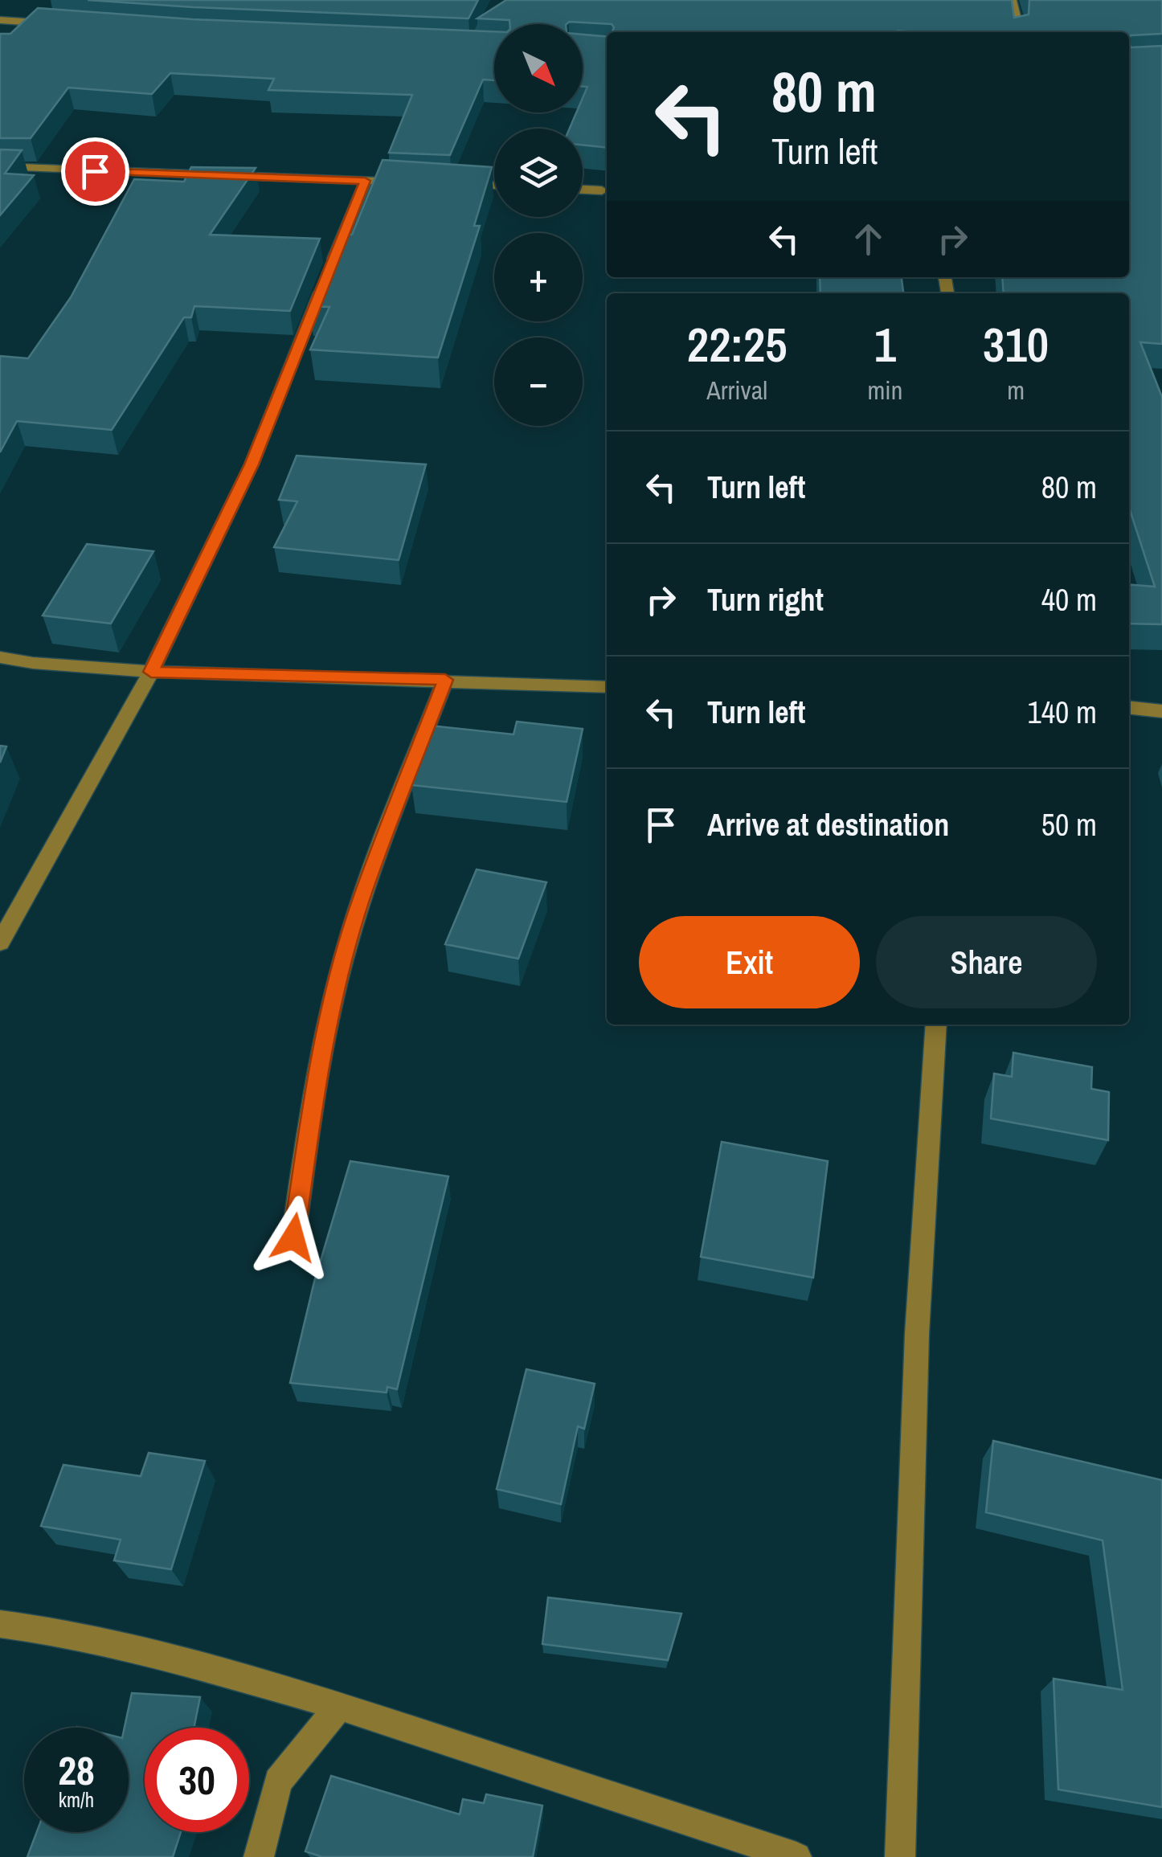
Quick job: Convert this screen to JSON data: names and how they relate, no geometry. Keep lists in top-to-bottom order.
{
  "north": "bottom right",
  "page": {
    "map_buttons": ["+", "−"],
    "turn": ["80 m", "Turn left"],
    "eta": [
      "22:25",
      "Arrival",
      "1",
      "min",
      "310",
      "m"
    ],
    "list": [
      {
        "name": "Turn left",
        "value": "80 m"
      },
      {
        "name": "Turn right",
        "value": "40 m"
      },
      {
        "name": "Turn left",
        "value": "140 m"
      },
      {
        "name": "Arrive at destination",
        "value": "50 m"
      }
    ],
    "buttons": ["Exit", "Share"],
    "speed": "28 km/h",
    "limit": "30"
  }
}
